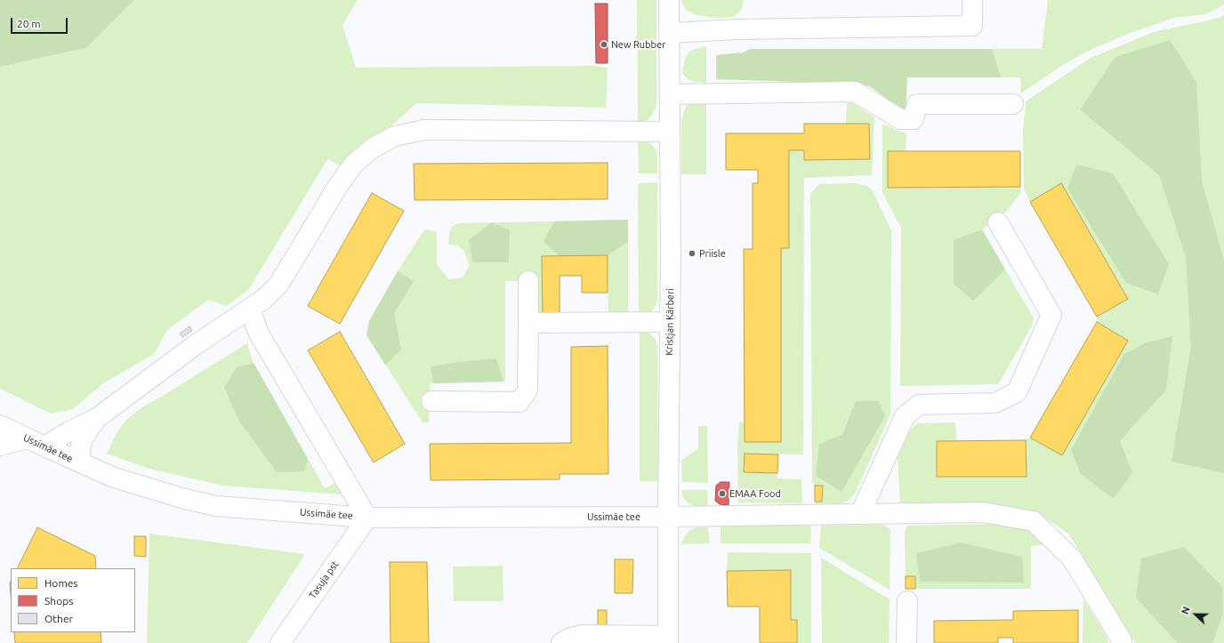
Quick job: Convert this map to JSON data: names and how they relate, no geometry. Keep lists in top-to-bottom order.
{
  "streets": {
    "street": ["Kristjan Kärberi", "Ussimäe tee", "Tasuja pst"]
  },
  "crossings": [
    ["Kristjan Kärberi", "Ussimäe tee"],
    ["Ussimäe tee", "Tasuja pst"]
  ],
  "places": ["New Rubber", "Priisle", "EMAA Food"],
  "legend": ["Homes", "Shops", "Other"],
  "scale_bar": "20 m",
  "north": "left"
}
